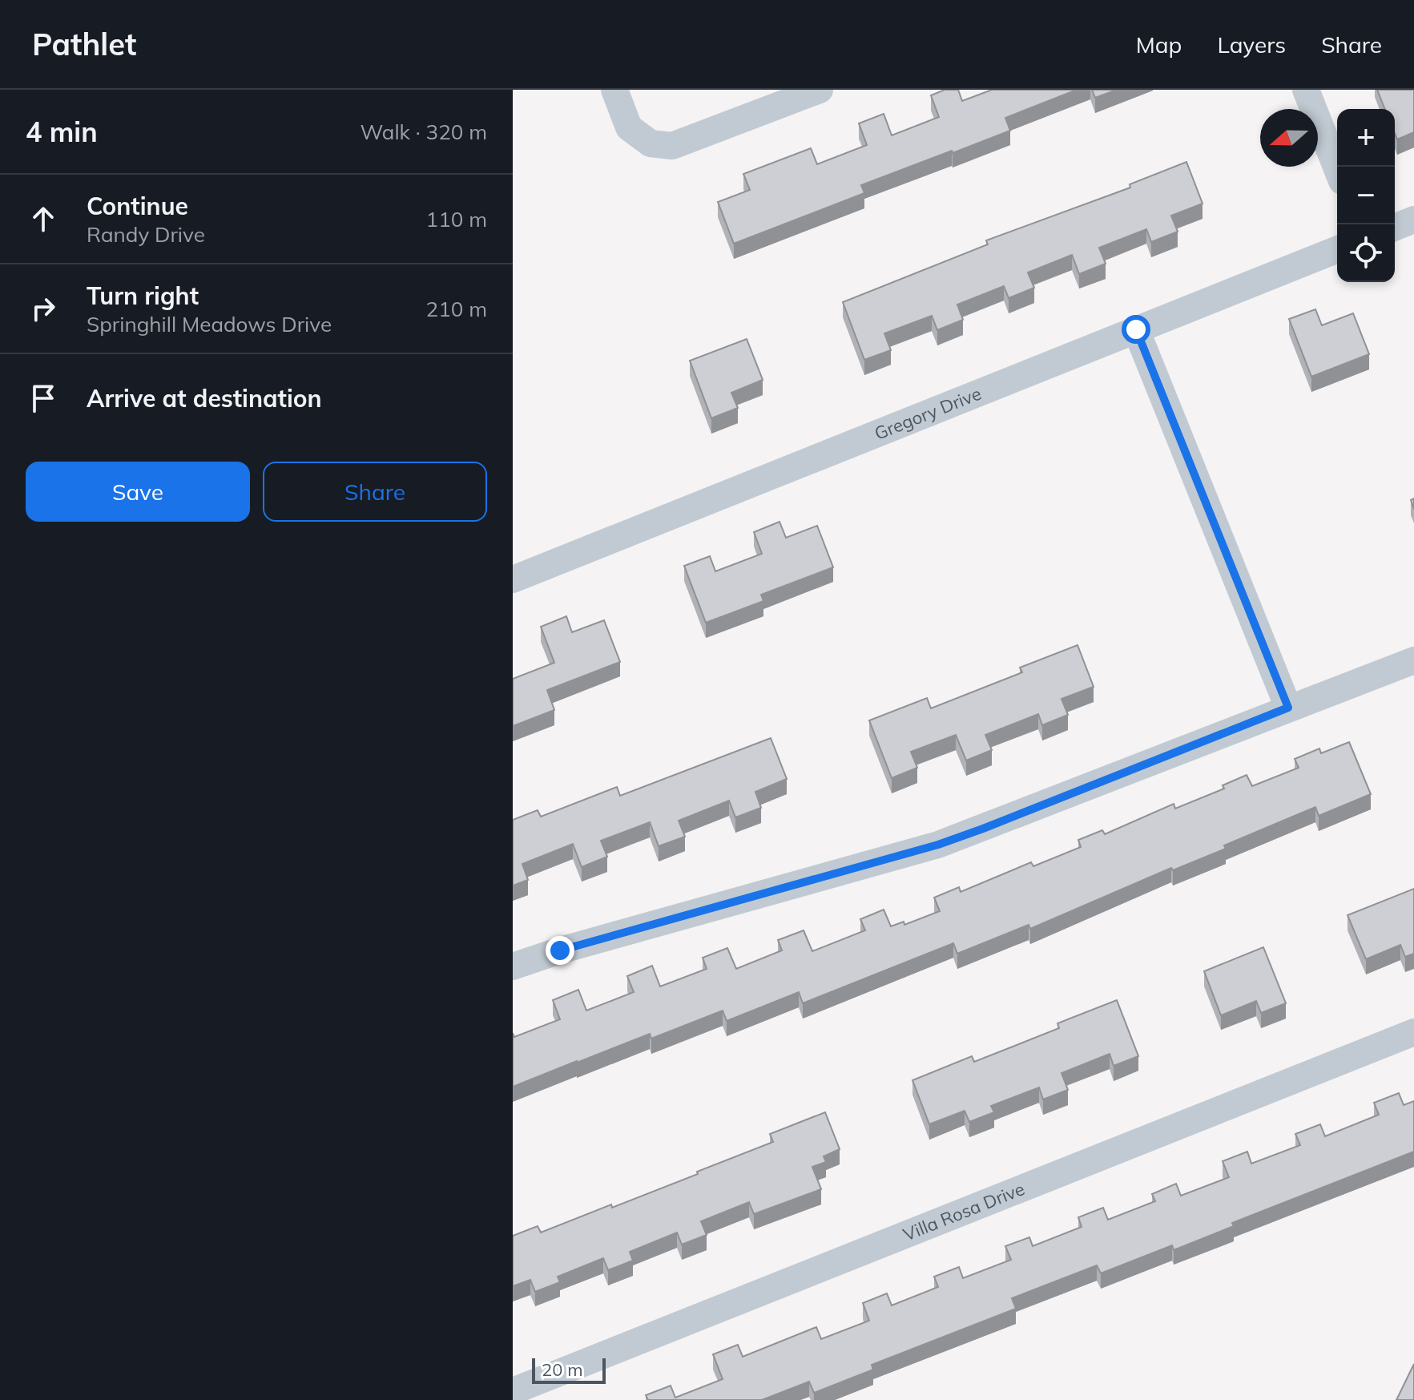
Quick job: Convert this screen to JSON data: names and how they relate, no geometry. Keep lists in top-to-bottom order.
{
  "streets": {
    "street": ["Gregory Drive", "Villa Rosa Drive"]
  },
  "scale_bar": "20 m",
  "north": "left",
  "page": {
    "header": "Pathlet",
    "nav": ["Map", "Layers", "Share"],
    "heading": ["4 min", "Walk · 320 m"],
    "map_buttons": ["+", "−"],
    "list": [
      ["Continue", "Randy Drive", "110 m"],
      ["Turn right", "Springhill Meadows Drive", "210 m"],
      "Arrive at destination"
    ],
    "buttons": ["Save", "Share"],
    "scale": "20 m"
  }
}
